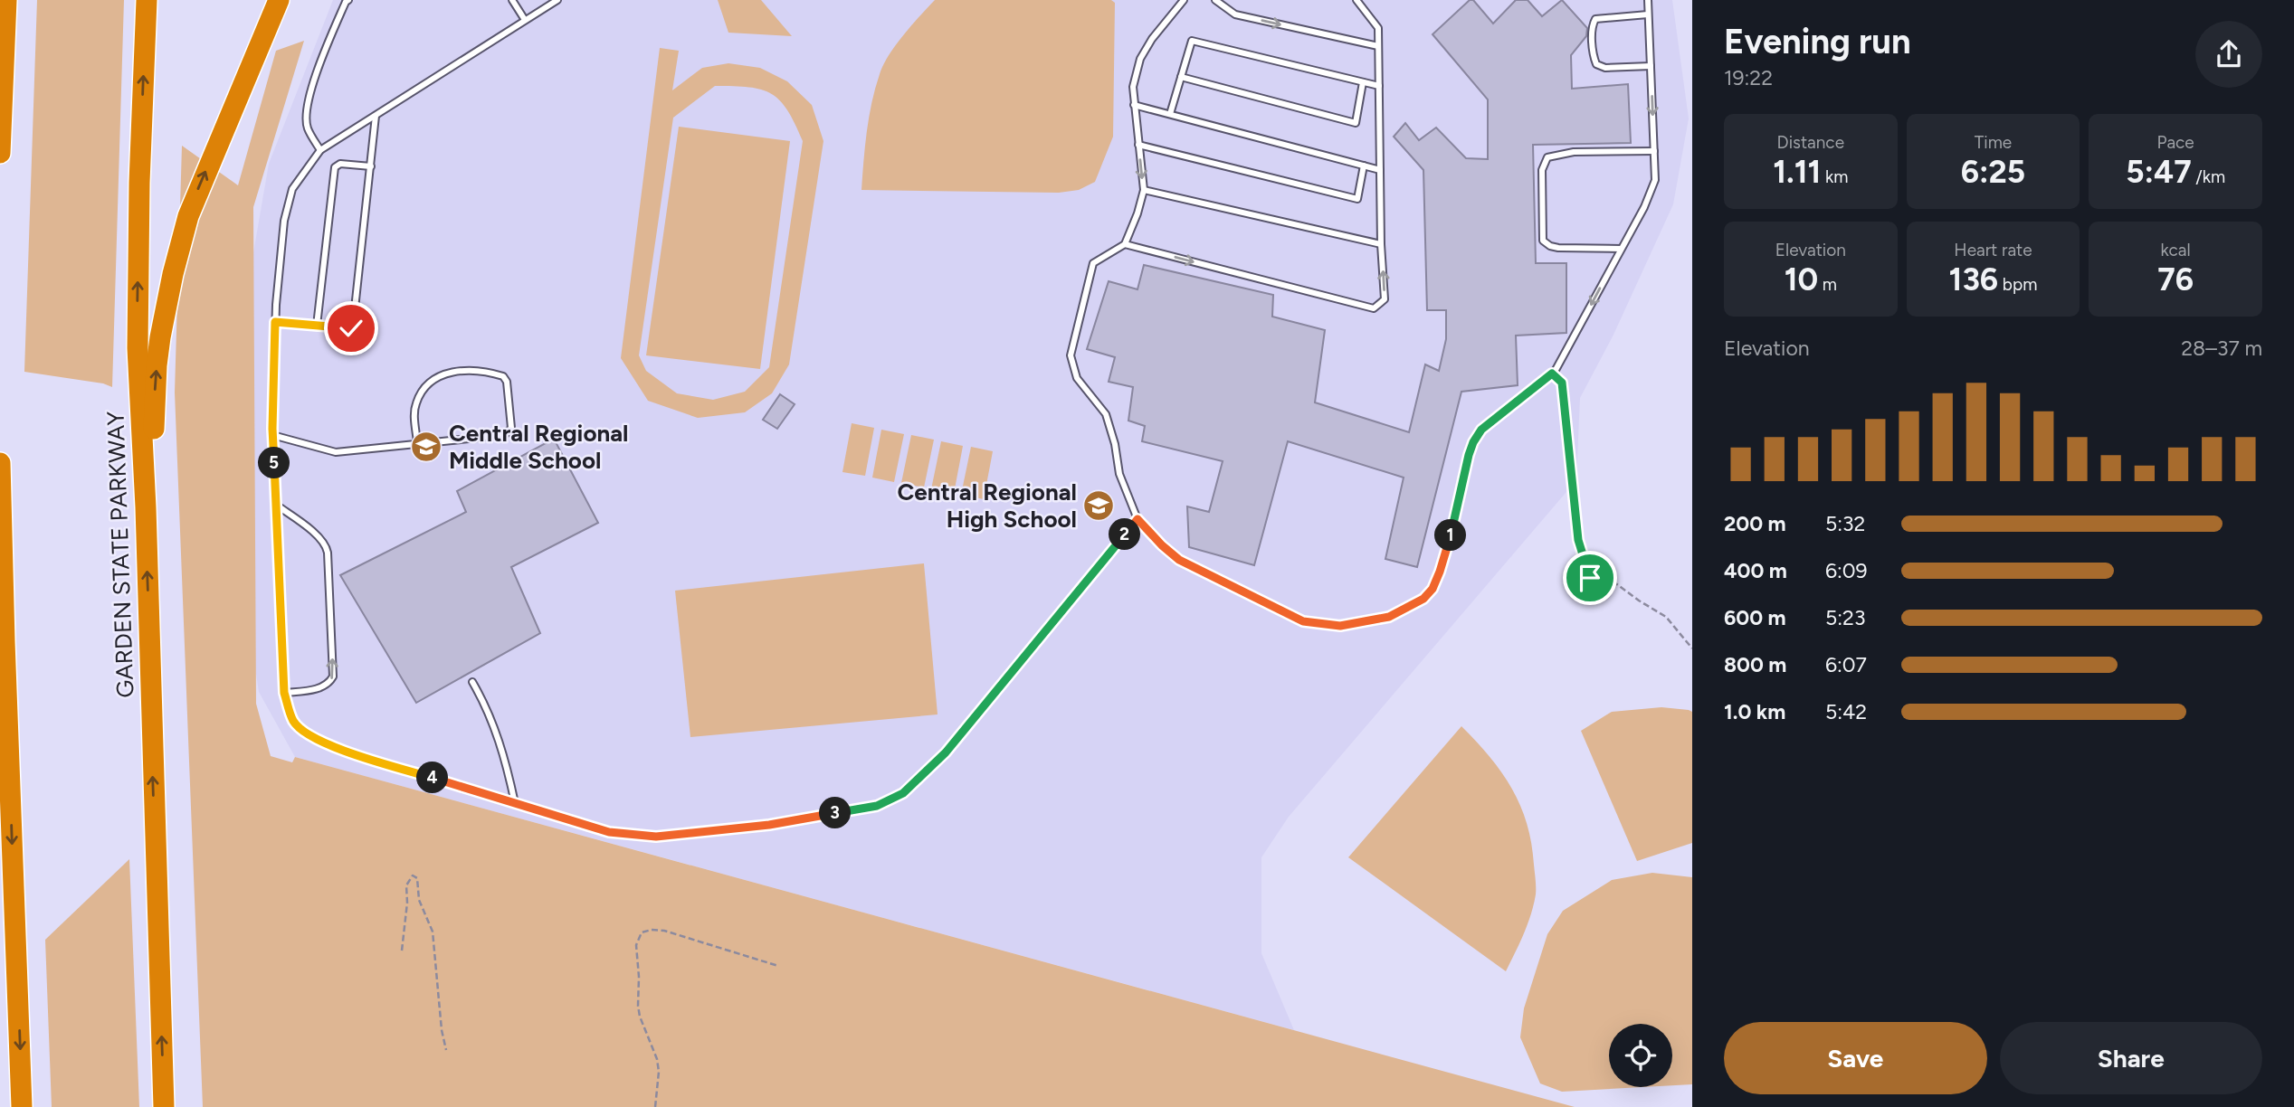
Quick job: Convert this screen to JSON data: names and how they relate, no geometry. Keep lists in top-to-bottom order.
{
  "streets": {
    "highway": ["GARDEN STATE PARKWAY"]
  },
  "places": {
    "school or university": ["Central Regional Middle School", "Central Regional High School"]
  },
  "page": {
    "heading": ["Evening run", "19:22"],
    "stats": [
      ["Distance", "1.11 km"],
      ["Time", "6:25"],
      ["Pace", "5:47 /km"],
      ["Elevation", "10 m"],
      ["Heart rate", "136 bpm"],
      ["kcal", "76"]
    ],
    "chart": ["Elevation", "28–37 m"],
    "pins": [
      "5",
      "2",
      "1",
      "4",
      "3"
    ],
    "list": [
      {
        "name": "200 m",
        "note": "5:32"
      },
      {
        "name": "400 m",
        "note": "6:09"
      },
      {
        "name": "600 m",
        "note": "5:23"
      },
      {
        "name": "800 m",
        "note": "6:07"
      },
      {
        "name": "1.0 km",
        "note": "5:42"
      }
    ],
    "buttons": ["Save", "Share"]
  }
}
